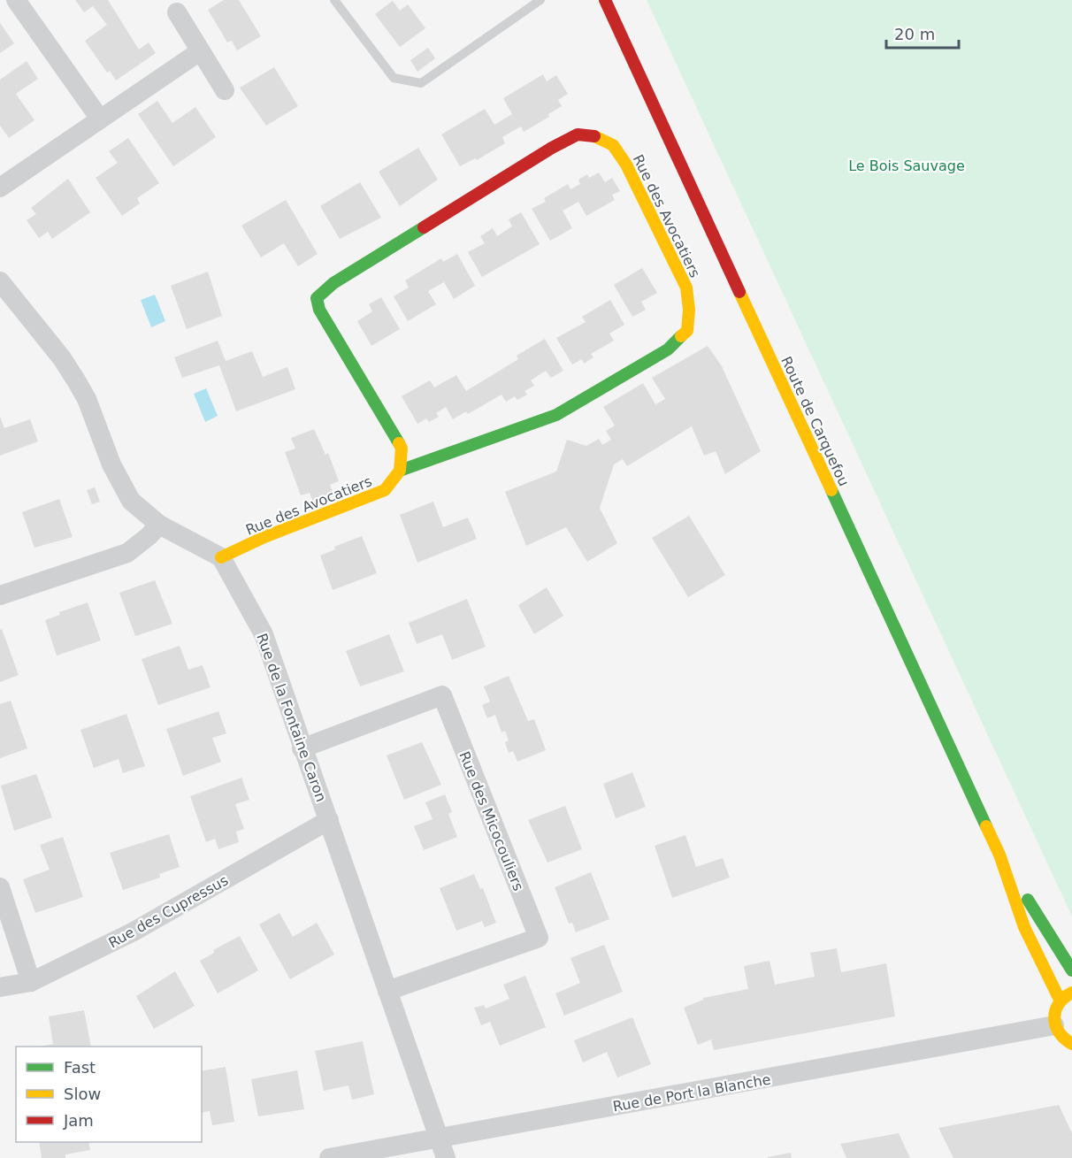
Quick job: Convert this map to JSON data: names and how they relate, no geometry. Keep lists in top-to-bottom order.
{
  "streets": {
    "main road": ["Rue des Avocatiers", "Route de Carquefou"],
    "street": [
      "Rue de la Fontaine Caron",
      "Rue des Micocouliers",
      "Rue des Cupressus",
      "Rue de Port la Blanche"
    ]
  },
  "crossings": [
    ["Rue des Avocatiers", "Rue de la Fontaine Caron"],
    ["Rue de la Fontaine Caron", "Rue des Micocouliers"],
    ["Rue de la Fontaine Caron", "Rue des Cupressus"],
    ["Rue de la Fontaine Caron", "Rue de Port la Blanche"]
  ],
  "parks": ["Le Bois Sauvage"],
  "legend": ["Fast", "Slow", "Jam"],
  "scale_bar": "20 m"
}
